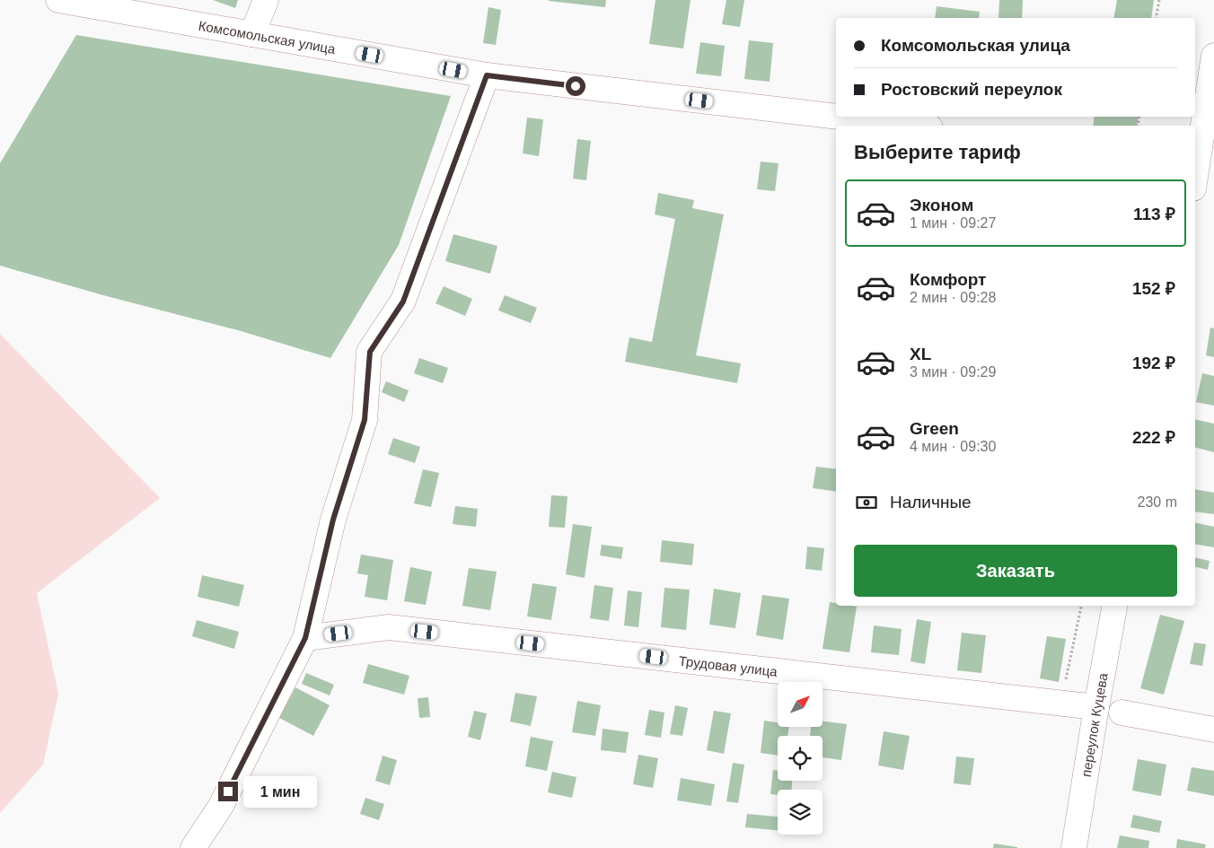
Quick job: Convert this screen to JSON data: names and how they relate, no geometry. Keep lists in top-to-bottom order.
{
  "streets": {
    "street": ["Комсомольская улица", "Трудовая улица", "переулок Куцева"]
  },
  "crossings": [
    ["Трудовая улица", "переулок Куцева"]
  ],
  "north": "top right",
  "page": {
    "banner": ["Комсомольская улица", "Ростовский переулок"],
    "heading": "Выберите тариф",
    "list": [
      {
        "name": "Эконом",
        "note": "1 мин · 09:27",
        "value": "113 ₽"
      },
      {
        "name": "Комфорт",
        "note": "2 мин · 09:28",
        "value": "152 ₽"
      },
      {
        "name": "XL",
        "note": "3 мин · 09:29",
        "value": "192 ₽"
      },
      {
        "name": "Green",
        "note": "4 мин · 09:30",
        "value": "222 ₽"
      }
    ],
    "pay": ["Наличные", "230 m"],
    "buttons": "Заказать",
    "bubble": "1 мин"
  }
}
